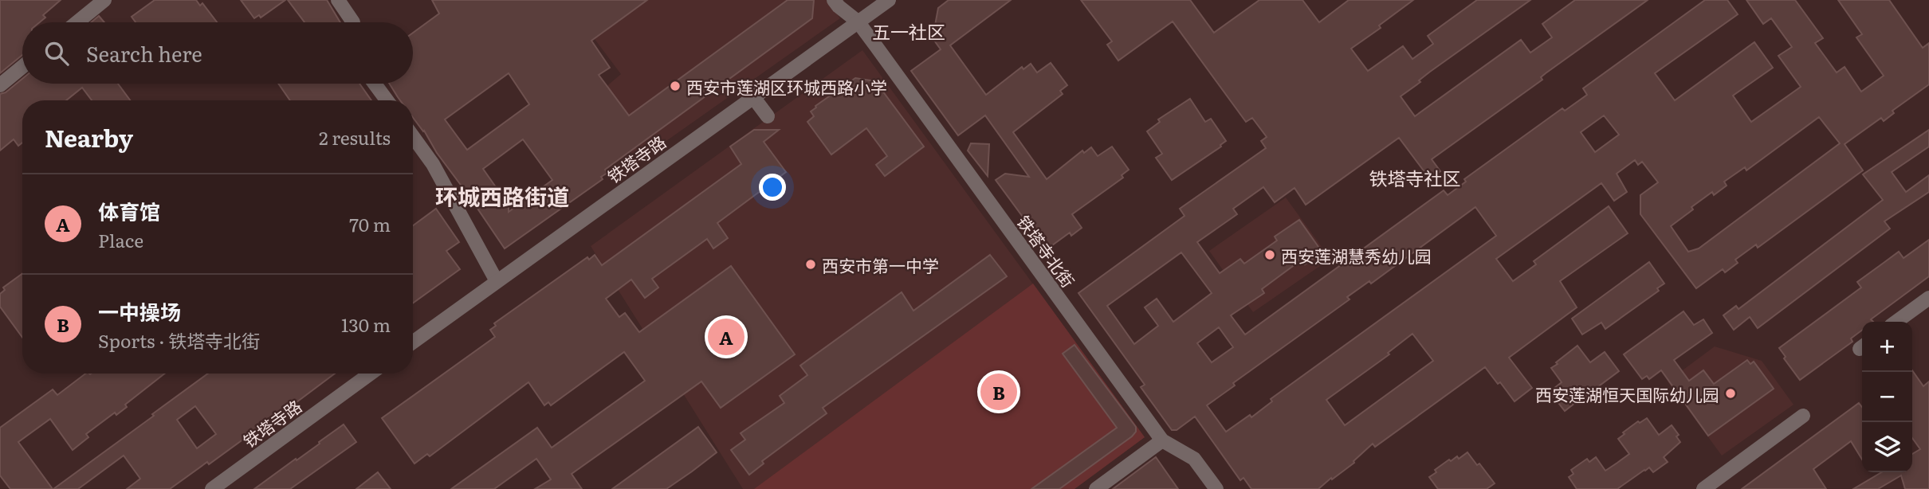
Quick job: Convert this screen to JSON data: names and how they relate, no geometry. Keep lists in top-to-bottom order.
{
  "streets": {
    "street": ["铁塔寺路", "铁塔寺北街"]
  },
  "crossings": [
    ["铁塔寺路", "铁塔寺北街"]
  ],
  "districts": ["五一社区", "铁塔寺社区", "环城西路街道"],
  "places": [
    "西安市莲湖区环城西路小学",
    "西安莲湖慧秀幼儿园",
    "西安市第一中学",
    "西安莲湖恒天国际幼儿园"
  ],
  "page": {
    "search": "Search here",
    "heading": ["Nearby", "2 results"],
    "list": [
      {
        "mark": "A",
        "name": "体育馆",
        "note": "Place",
        "value": "70 m"
      },
      {
        "mark": "B",
        "name": "一中操场",
        "note": "Sports · 铁塔寺北街",
        "value": "130 m"
      }
    ],
    "pins": ["A", "B"],
    "map_buttons": ["+", "−"]
  }
}
